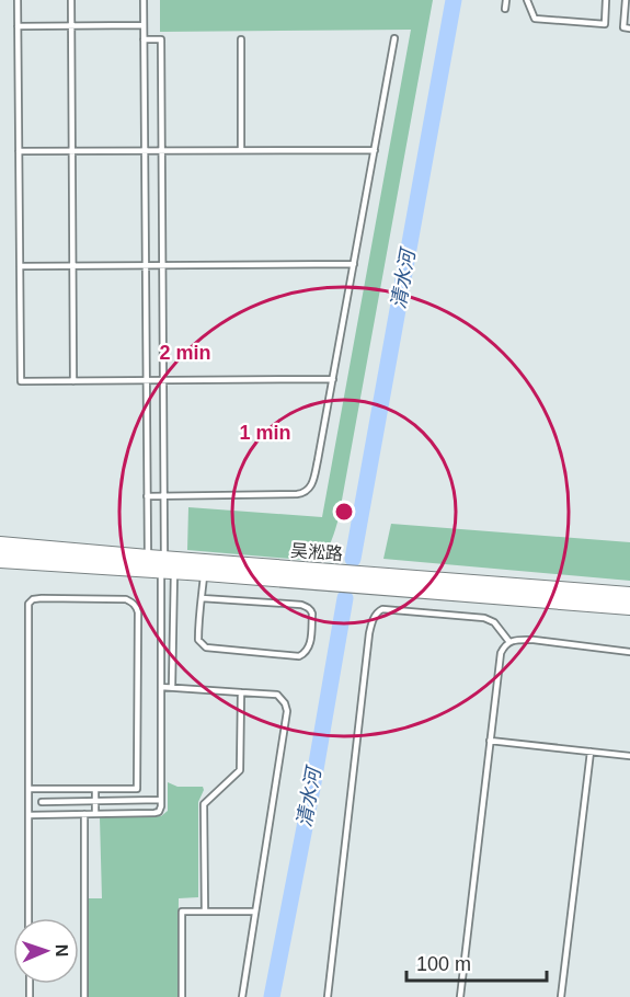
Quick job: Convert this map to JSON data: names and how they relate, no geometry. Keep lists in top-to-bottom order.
{
  "streets": {
    "main road": ["吴淞路"]
  },
  "water": ["清水河"],
  "scale_bar": "100 m",
  "north": "right",
  "rings": ["2 min", "1 min"]
}
